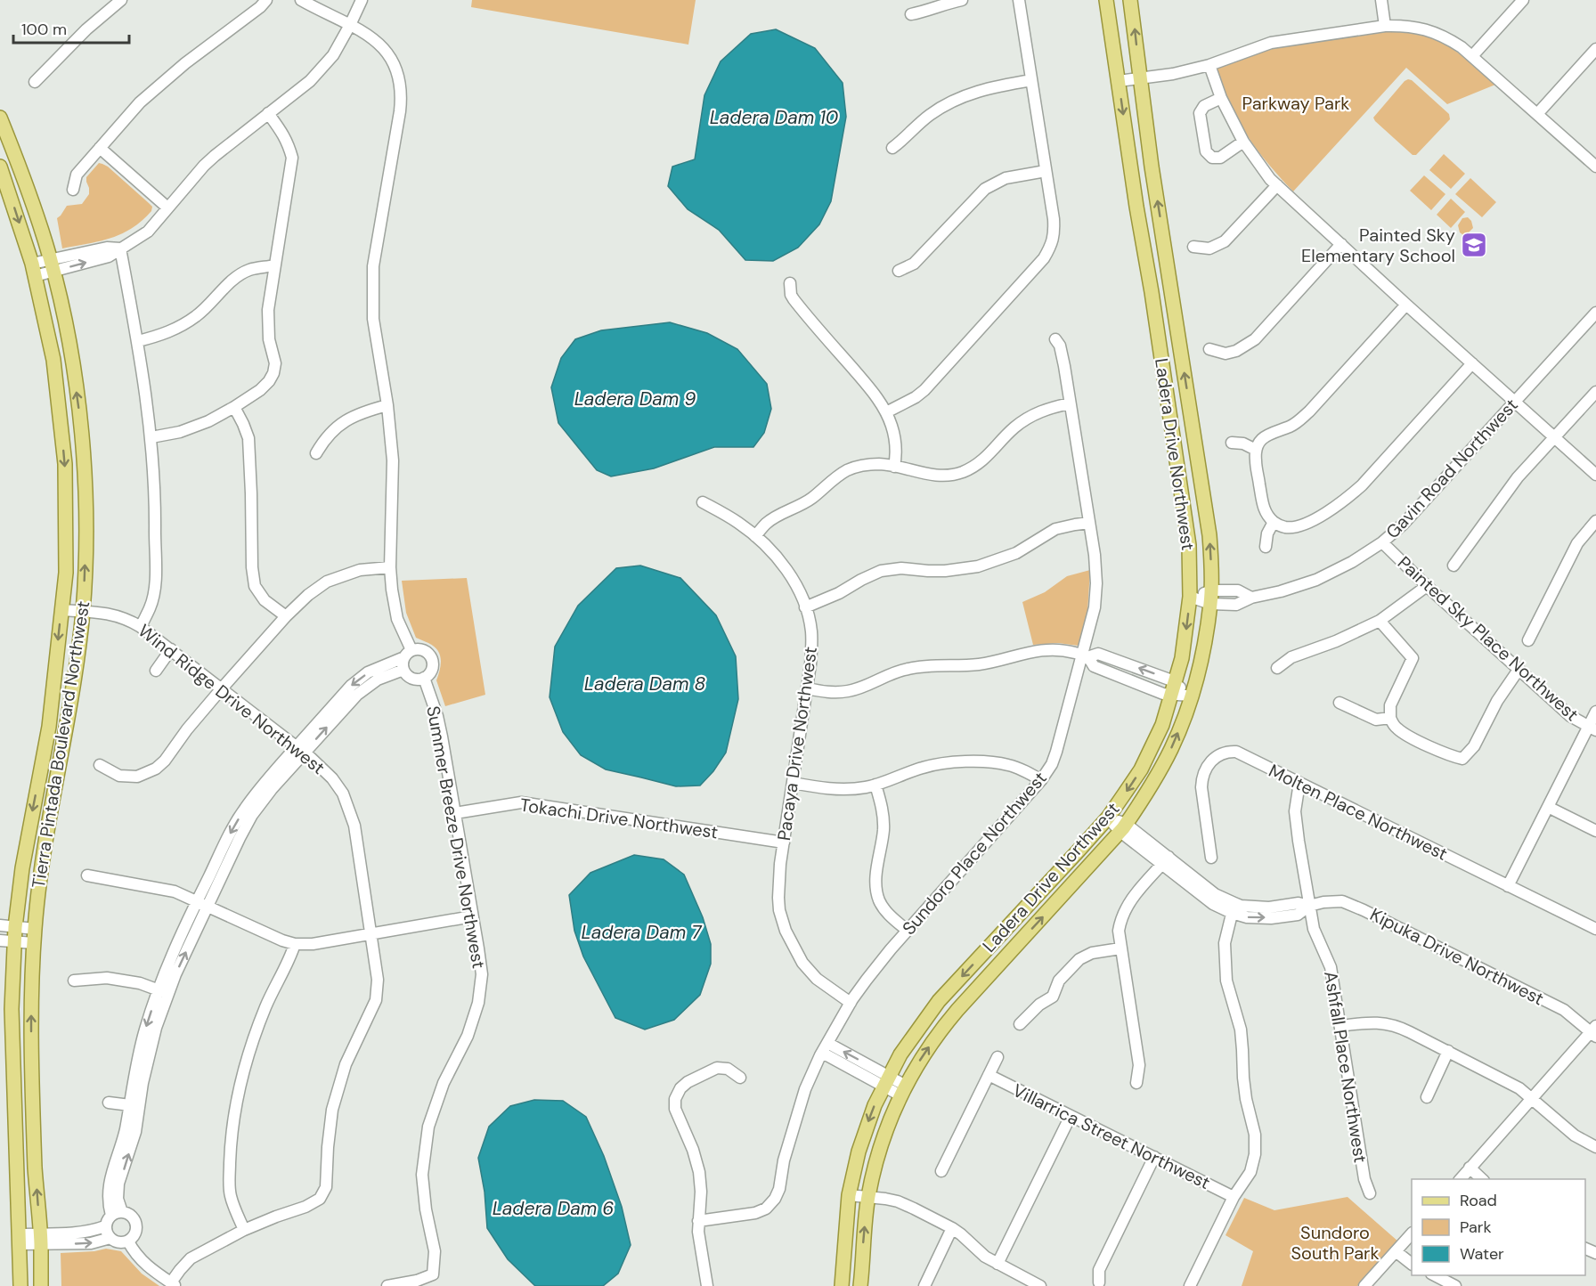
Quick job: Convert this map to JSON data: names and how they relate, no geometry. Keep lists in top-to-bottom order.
{
  "streets": {
    "main road": ["Ladera Drive Northwest", "Tierra Pintada Boulevard Northwest"],
    "street": [
      "Gavin Road Northwest",
      "Painted Sky Place Northwest",
      "Wind Ridge Drive Northwest",
      "Pacaya Drive Northwest",
      "Molten Place Northwest",
      "Tokachi Drive Northwest",
      "Summer Breeze Drive Northwest",
      "Sundoro Place Northwest",
      "Kipuka Drive Northwest",
      "Ashfall Place Northwest",
      "Villarrica Street Northwest"
    ]
  },
  "crossings": [
    ["Ladera Drive Northwest", "Gavin Road Northwest"],
    ["Ladera Drive Northwest", "Kipuka Drive Northwest"],
    ["Gavin Road Northwest", "Painted Sky Place Northwest"],
    ["Wind Ridge Drive Northwest", "Tierra Pintada Boulevard Northwest"],
    ["Pacaya Drive Northwest", "Tokachi Drive Northwest"],
    ["Pacaya Drive Northwest", "Sundoro Place Northwest"],
    ["Molten Place Northwest", "Ashfall Place Northwest"],
    ["Tokachi Drive Northwest", "Summer Breeze Drive Northwest"],
    ["Kipuka Drive Northwest", "Ashfall Place Northwest"]
  ],
  "water": [
    "Ladera Dam 10",
    "Ladera Dam 9",
    "Ladera Dam 8",
    "Ladera Dam 7",
    "Ladera Dam 6"
  ],
  "parks": ["Parkway Park", "Sundoro South Park"],
  "places": {
    "school or university": ["Painted Sky Elementary School"]
  },
  "legend": ["Road", "Park", "Water"],
  "scale_bar": "100 m"
}
